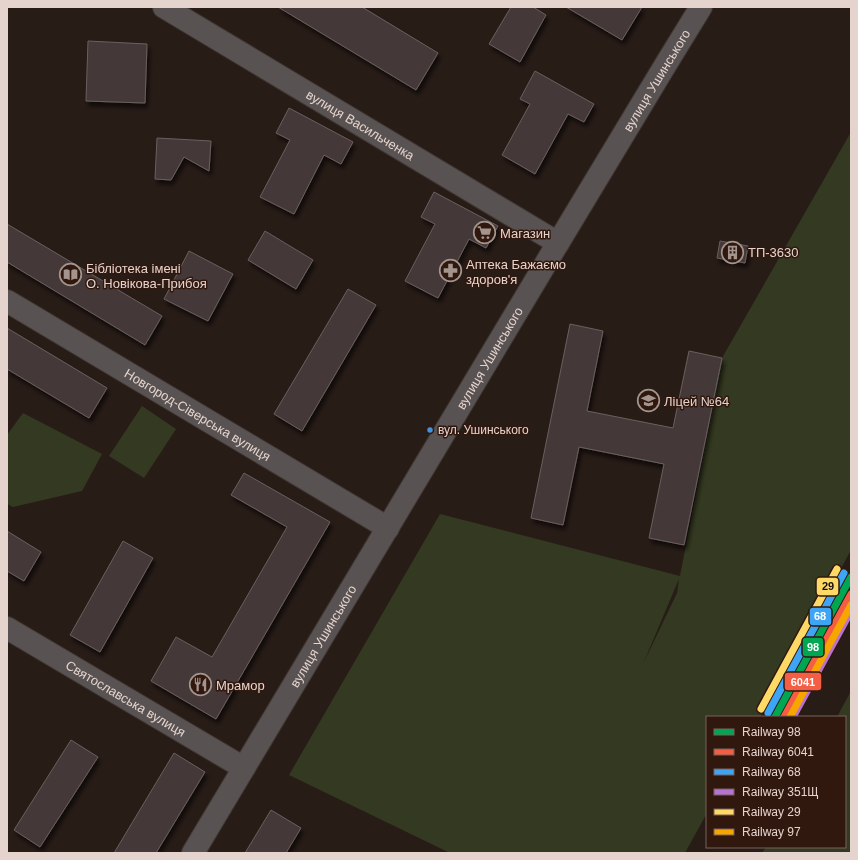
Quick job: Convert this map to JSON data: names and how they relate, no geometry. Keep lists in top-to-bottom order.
{
  "streets": {
    "street": [
      "вулиця Ушинського",
      "вулиця Васильченка",
      "Новгород-Сіверська вулиця",
      "Святославська вулиця"
    ]
  },
  "crossings": [
    ["вулиця Ушинського", "вулиця Васильченка"],
    ["вулиця Ушинського", "Новгород-Сіверська вулиця"],
    ["вулиця Ушинського", "Святославська вулиця"]
  ],
  "places": {
    "supermarket": ["Магазин"],
    "building": ["ТП-3630"],
    "pharmacy": ["Аптека Бажаємо здоров'я"],
    "library": ["Бібліотека імені О. Новікова-Прибоя"],
    "school or university": ["Ліцей №64"],
    "other": ["вул. Ушинського"],
    "restaurant": ["Мрамор"]
  },
  "lines": [
    "rail line 29",
    "rail line 68",
    "rail line 98",
    "rail line 6041",
    "rail line 97",
    "rail line 351Щ"
  ],
  "legend": [
    "Railway 98",
    "Railway 6041",
    "Railway 68",
    "Railway 351Щ",
    "Railway 29",
    "Railway 97"
  ]
}
